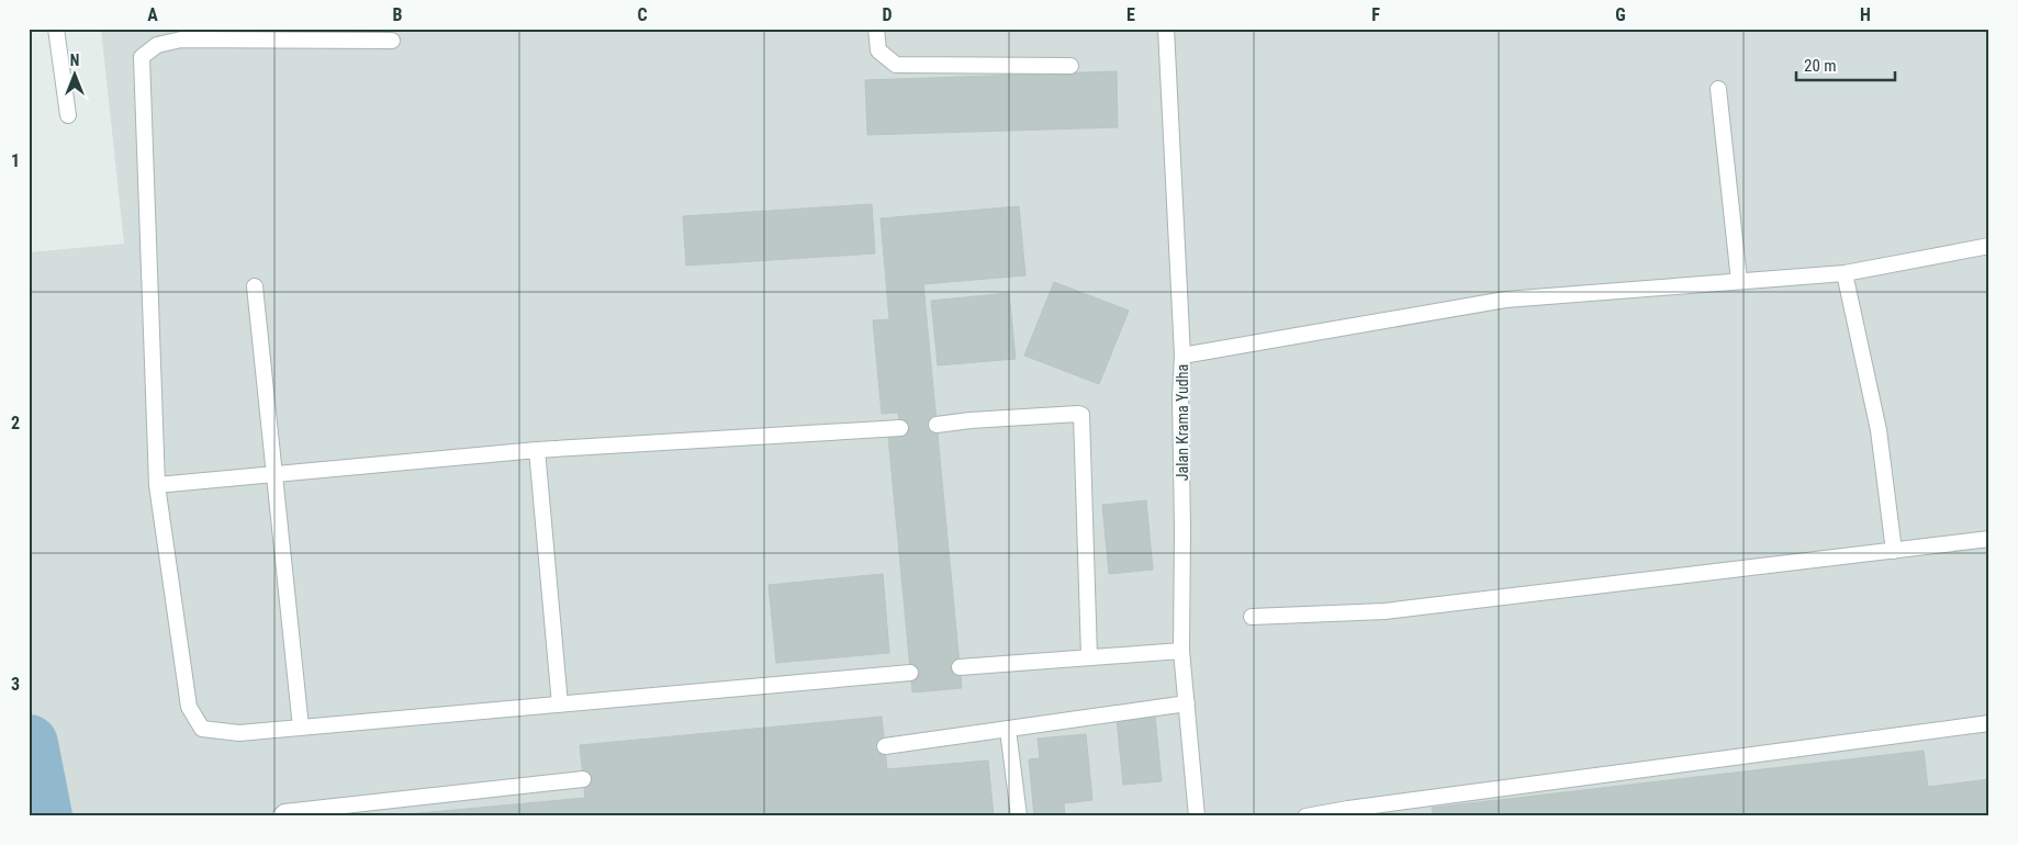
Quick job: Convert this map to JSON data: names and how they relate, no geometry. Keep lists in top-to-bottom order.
{
  "streets": {
    "lane": ["Jalan Krama Yudha"]
  },
  "scale_bar": "20 m",
  "north": "top",
  "grid": {
    "columns": [
      "A",
      "B",
      "C",
      "D",
      "E",
      "F",
      "G",
      "H"
    ],
    "rows": ["1", "2", "3"]
  }
}
